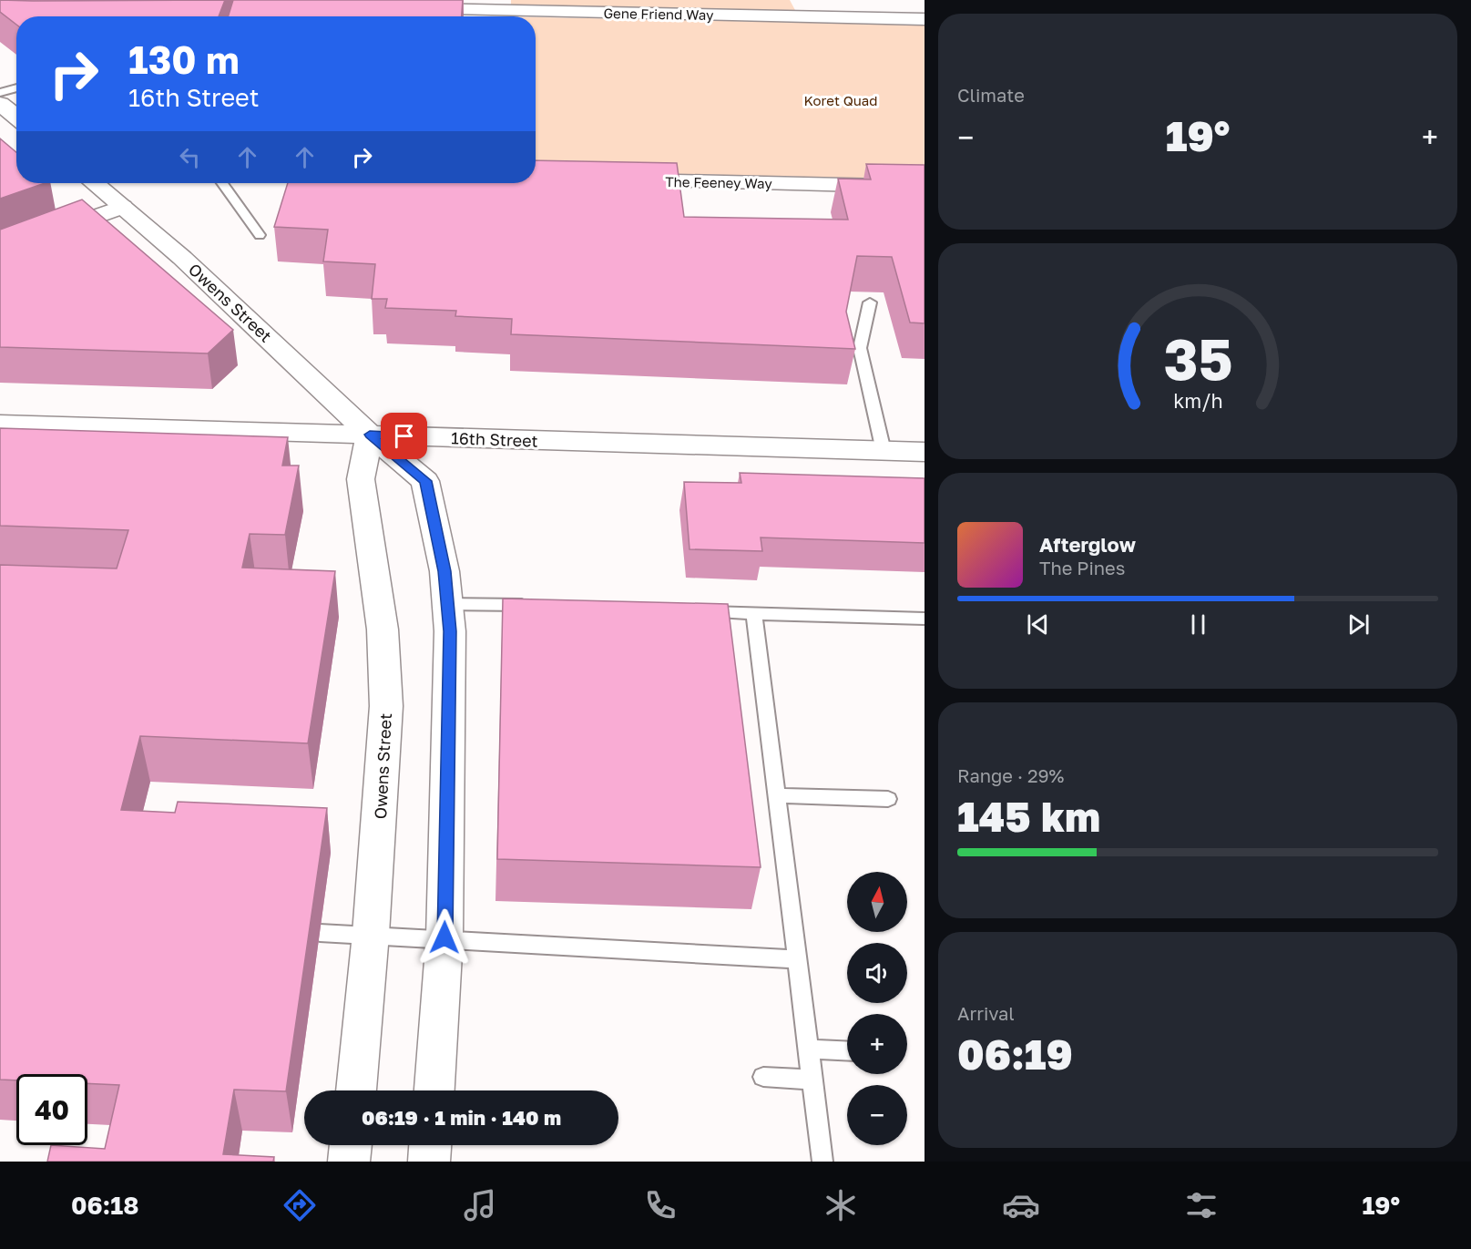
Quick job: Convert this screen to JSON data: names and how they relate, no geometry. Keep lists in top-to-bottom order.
{
  "streets": {
    "street": [
      "Gene Friend Way",
      "The Feeney Way",
      "Owens Street",
      "16th Street"
    ]
  },
  "crossings": [
    ["Owens Street", "16th Street"]
  ],
  "parks": ["Koret Quad"],
  "north": "top",
  "page": {
    "tile": [
      "Climate",
      ["Range · 29%", "145 km"],
      ["Arrival", "06:19"]
    ],
    "turn": ["130 m", "16th Street"],
    "heat": ["−", "19°", "+"],
    "song": ["Afterglow", "The Pines"],
    "map_buttons": ["+", "−"],
    "limit": "40",
    "trip": "06:19 · 1 min · 140 m",
    "tabs": ["06:18", "19°"],
    "gauge": ["35", "km/h"]
  }
}
